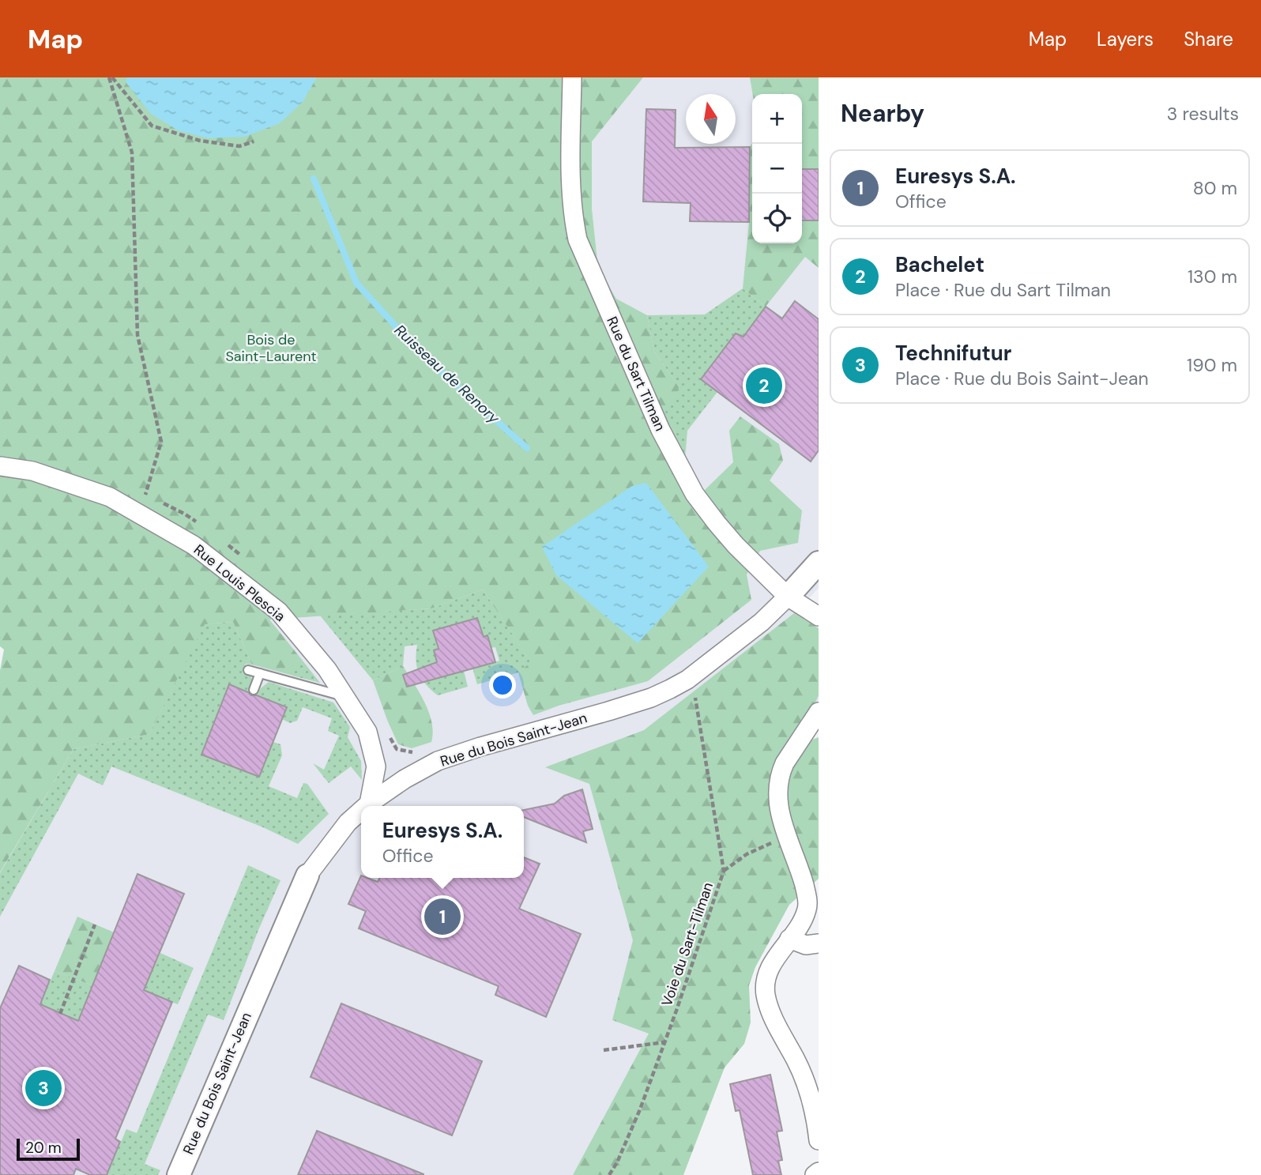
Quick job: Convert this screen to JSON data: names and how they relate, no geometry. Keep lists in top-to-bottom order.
{
  "streets": {
    "street": ["Rue du Sart Tilman", "Rue Louis Plescia", "Rue du Bois Saint-Jean"],
    "path": ["Voie du Sart-Tilman"]
  },
  "crossings": [
    ["Rue du Sart Tilman", "Rue du Bois Saint-Jean"],
    ["Rue Louis Plescia", "Rue du Bois Saint-Jean"],
    ["Rue du Bois Saint-Jean", "Voie du Sart-Tilman"]
  ],
  "water": ["Ruisseau de Renory"],
  "parks": ["Bois de Saint-Laurent"],
  "scale_bar": "20 m",
  "north": "top",
  "page": {
    "header": "Map",
    "nav": ["Map", "Layers", "Share"],
    "heading": ["Nearby", "3 results"],
    "map_buttons": ["+", "−"],
    "list": [
      {
        "mark": "1",
        "name": "Euresys S.A.",
        "note": "Office",
        "value": "80 m"
      },
      {
        "mark": "2",
        "name": "Bachelet",
        "note": "Place · Rue du Sart Tilman",
        "value": "130 m"
      },
      {
        "mark": "3",
        "name": "Technifutur",
        "note": "Place · Rue du Bois Saint-Jean",
        "value": "190 m"
      }
    ],
    "pins": ["2", "1", "3"],
    "popup": ["Euresys S.A.", "Office"],
    "scale": "20 m"
  }
}
